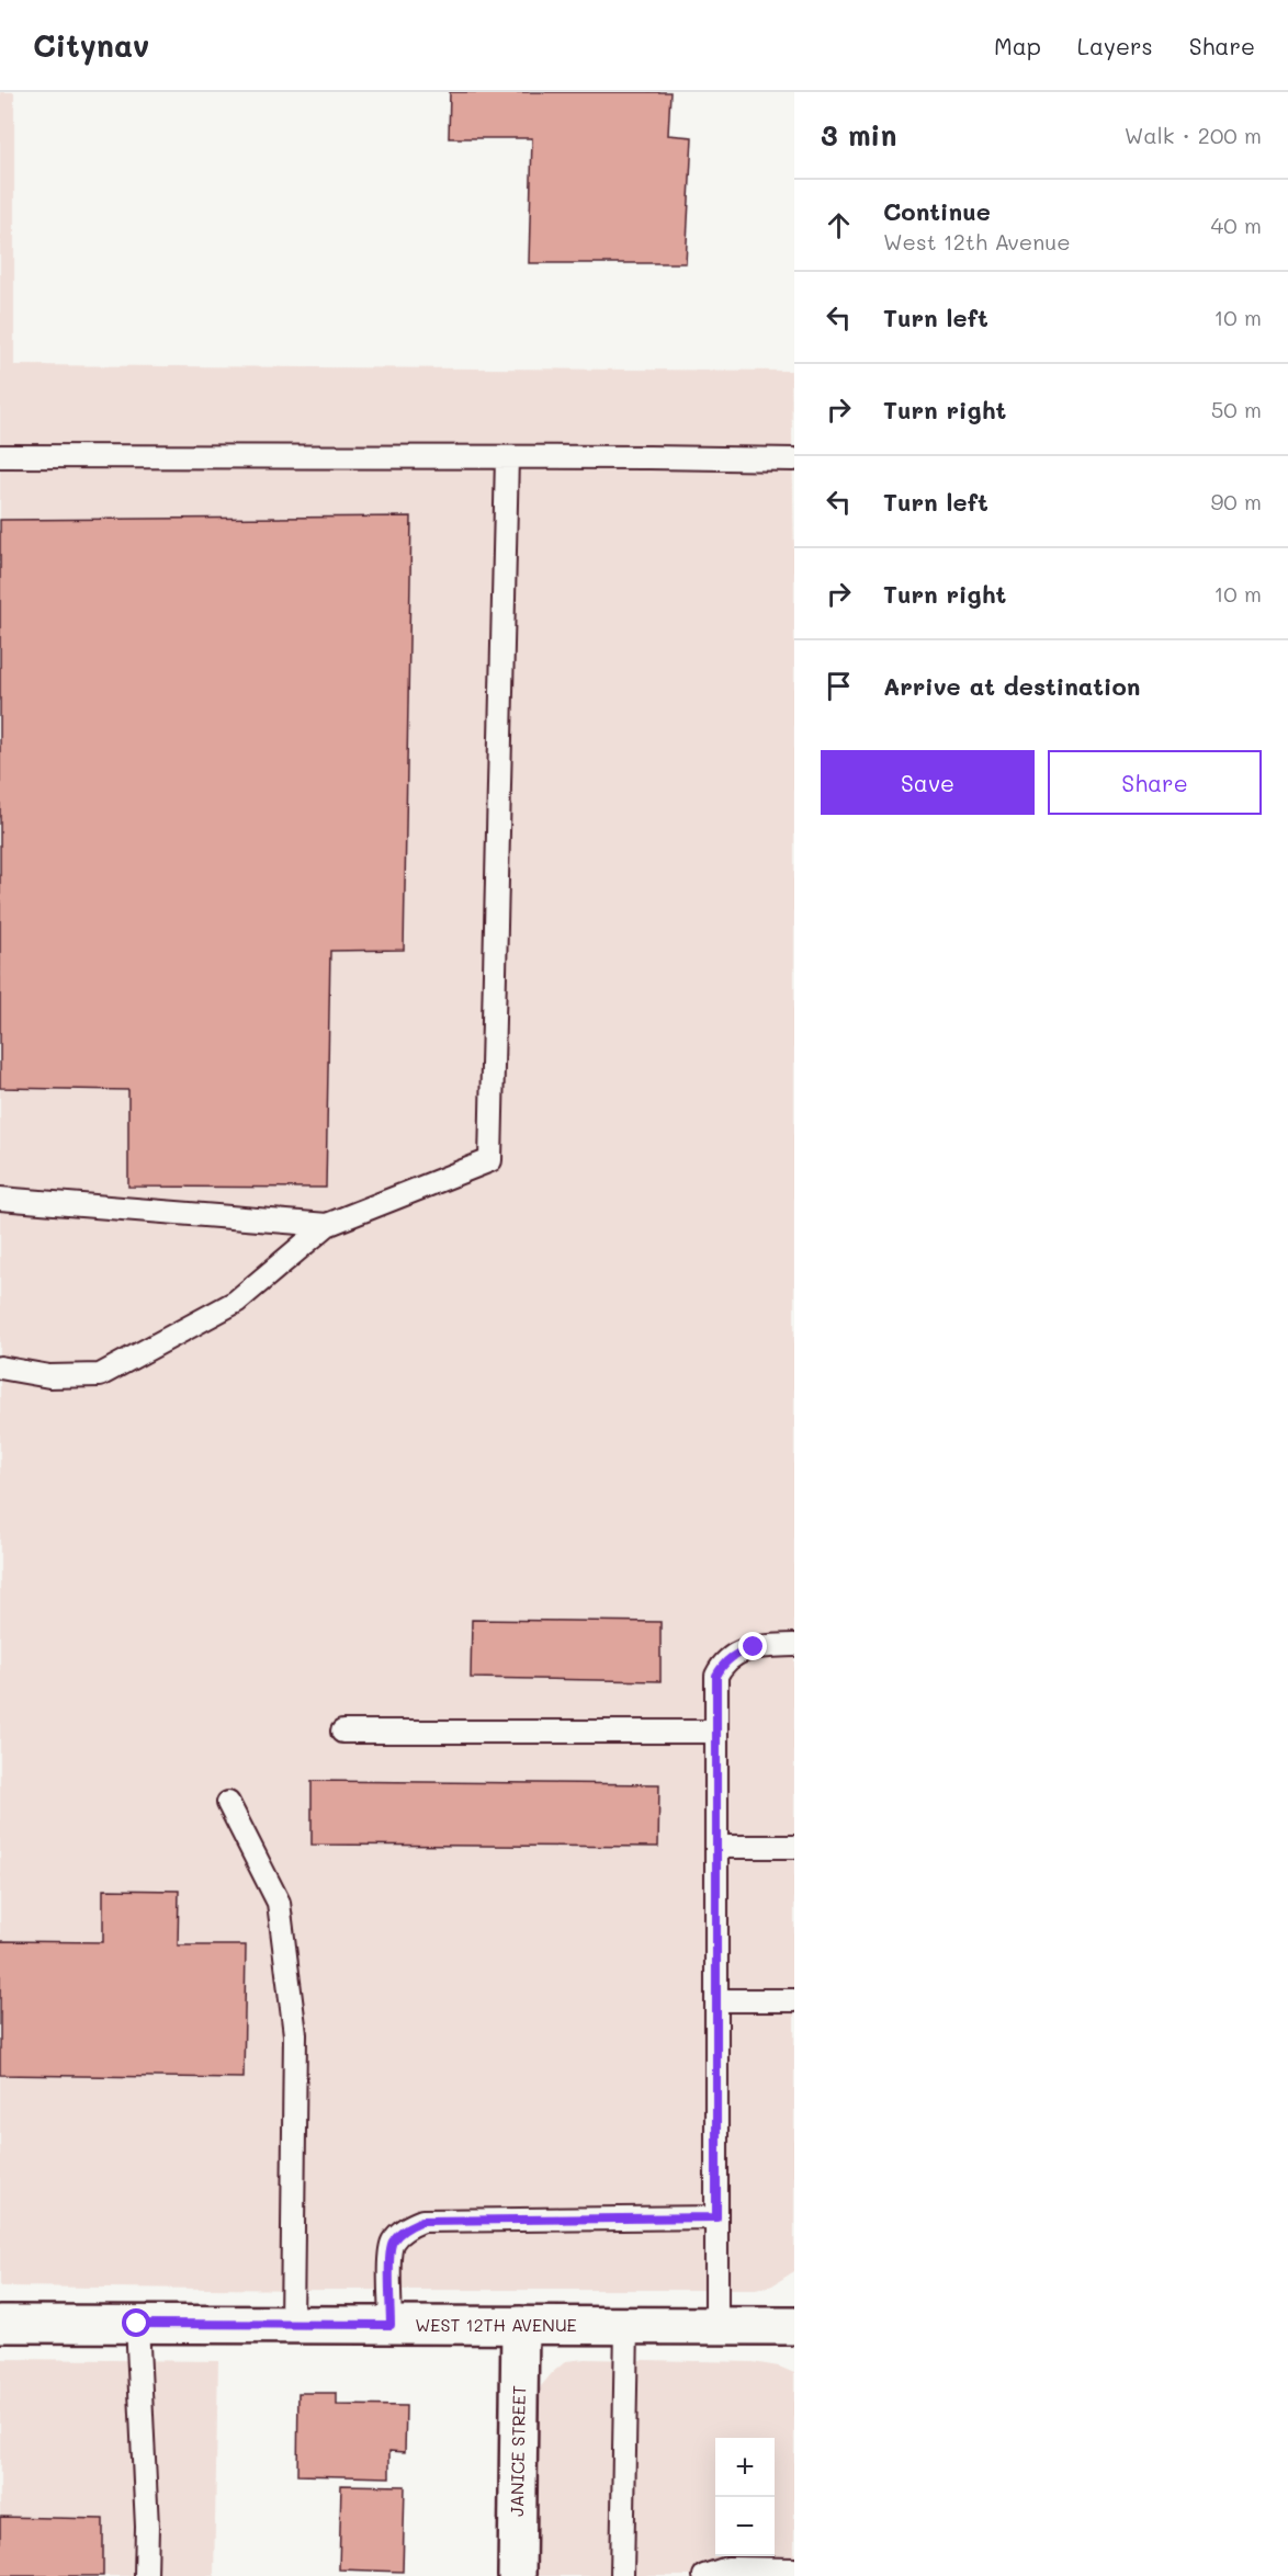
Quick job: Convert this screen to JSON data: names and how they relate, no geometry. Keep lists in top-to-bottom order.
{
  "streets": {
    "main road": ["WEST 12TH AVENUE", "JANICE STREET"]
  },
  "crossings": [
    ["WEST 12TH AVENUE", "JANICE STREET"]
  ],
  "page": {
    "header": "Citynav",
    "nav": ["Map", "Layers", "Share"],
    "heading": ["3 min", "Walk · 200 m"],
    "list": [
      ["Continue", "West 12th Avenue", "40 m"],
      ["Turn left", "10 m"],
      ["Turn right", "50 m"],
      ["Turn left", "90 m"],
      ["Turn right", "10 m"],
      "Arrive at destination"
    ],
    "buttons": ["Save", "Share"],
    "map_buttons": ["+", "−"]
  }
}
